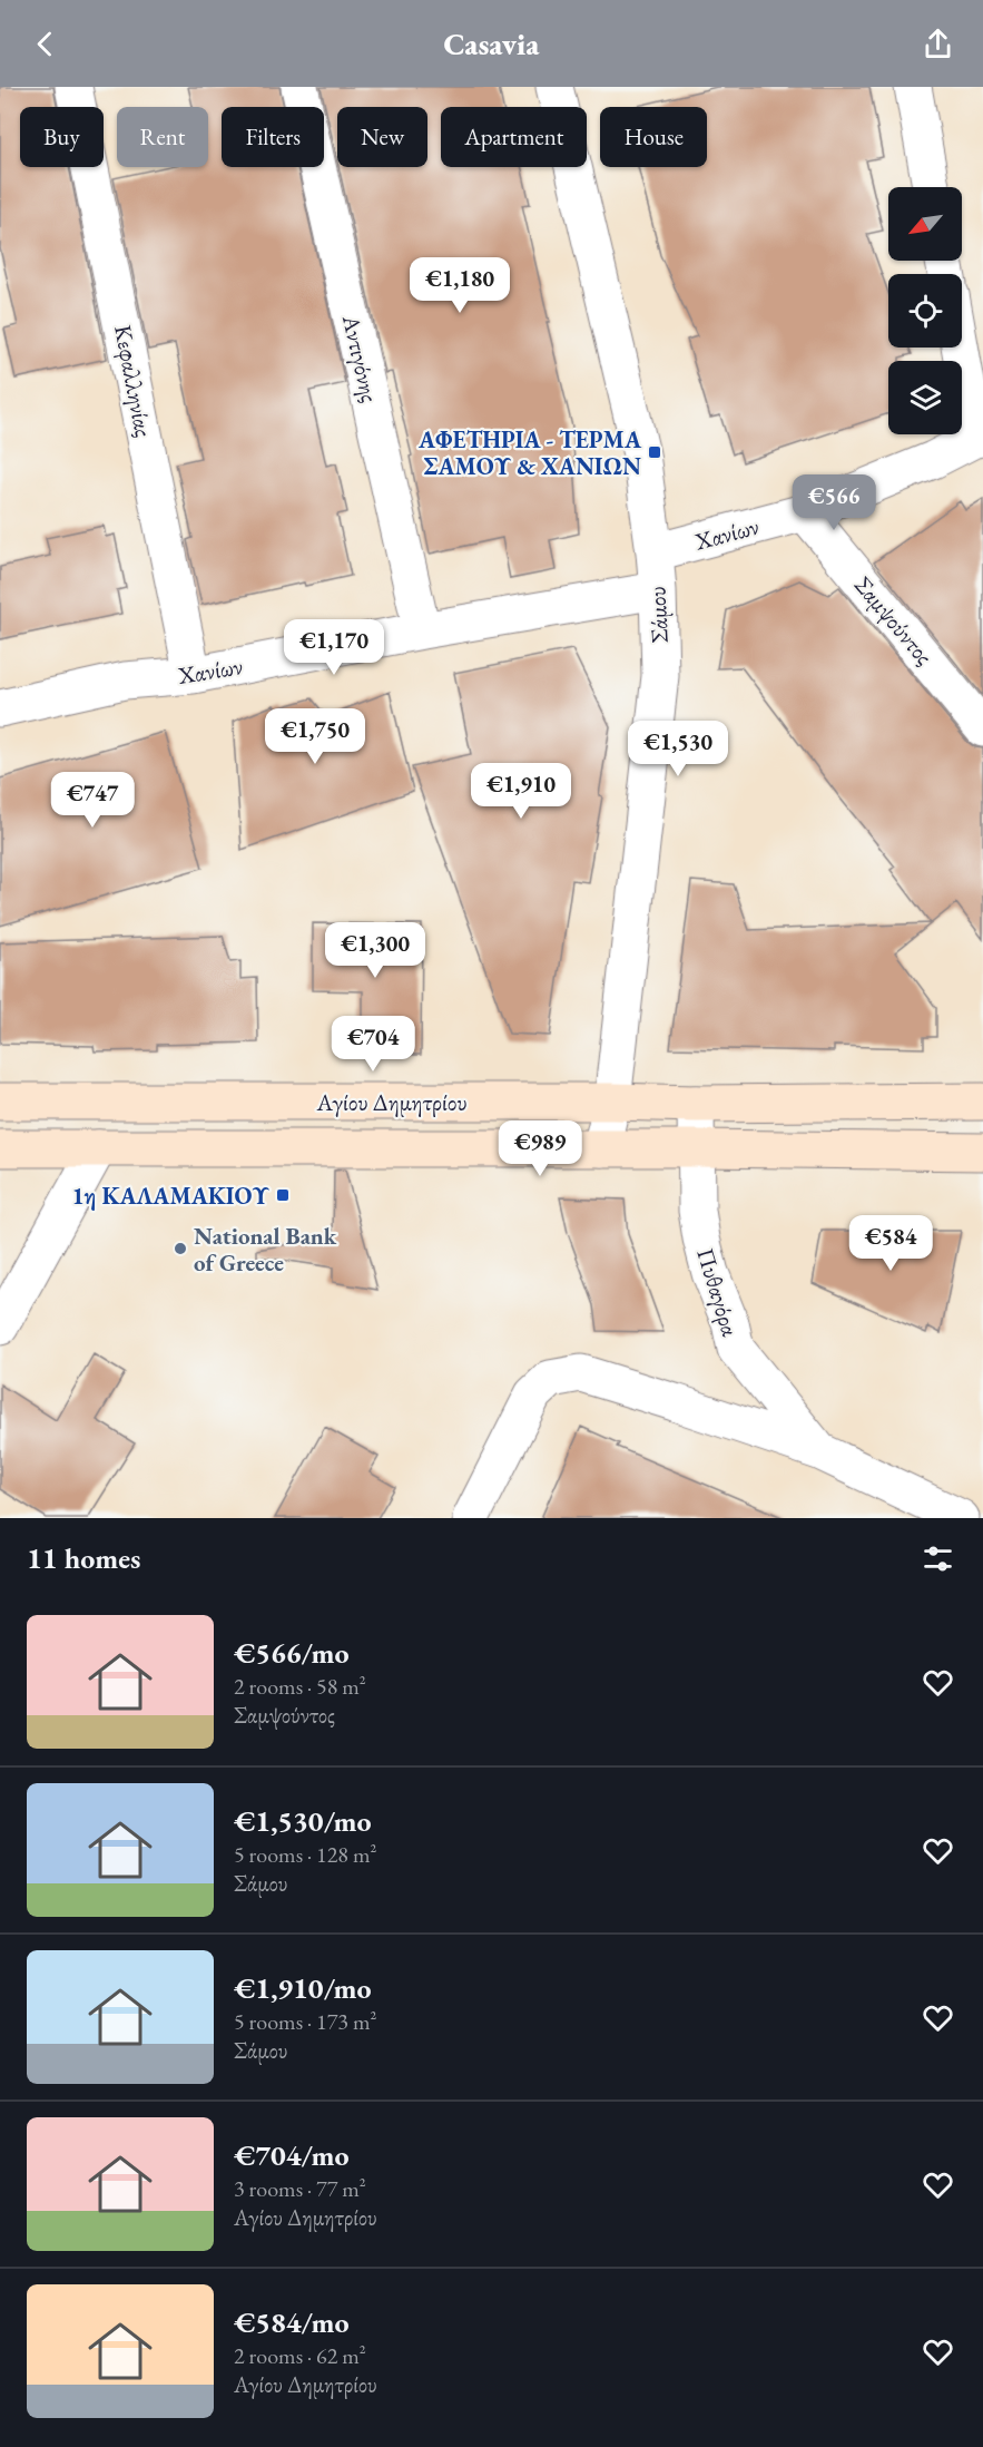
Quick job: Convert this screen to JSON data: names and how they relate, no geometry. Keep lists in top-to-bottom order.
{
  "streets": {
    "main road": ["Αγίου Δημητρίου"],
    "street": [
      "Αντιγόνης",
      "Κεφαλληνίας",
      "Χανίων",
      "Σάμου",
      "Σαμψούντος",
      "Πυθαγόρα"
    ]
  },
  "crossings": [
    ["Αντιγόνης", "Χανίων"],
    ["Κεφαλληνίας", "Χανίων"],
    ["Χανίων", "Σάμου"],
    ["Χανίων", "Σαμψούντος"],
    ["Σάμου", "Αγίου Δημητρίου"],
    ["Αγίου Δημητρίου", "Πυθαγόρα"]
  ],
  "places": {
    "transit": ["ΑΦΕΤΗΡΙΑ - ΤΕΡΜΑ ΣΑΜΟΥ & ΧΑΝΙΩΝ", "1η ΚΑΛΑΜΑΚΙΟΥ"],
    "other": ["National Bank of Greece"]
  },
  "north": "bottom left",
  "page": {
    "header": "Casavia",
    "chip": [
      "Buy",
      "Rent",
      "Filters",
      "New",
      "Apartment",
      "House"
    ],
    "price": [
      "€1,180",
      "€566",
      "€1,170",
      "€1,750",
      "€1,530",
      "€1,910",
      "€747",
      "€1,300",
      "€704",
      "€989",
      "€584"
    ],
    "heading": "11 homes",
    "list": [
      {
        "name": "€566/mo",
        "note": "2 rooms · 58 m² · Σαμψούντος"
      },
      {
        "name": "€1,530/mo",
        "note": "5 rooms · 128 m² · Σάμου"
      },
      {
        "name": "€1,910/mo",
        "note": "5 rooms · 173 m² · Σάμου"
      },
      {
        "name": "€704/mo",
        "note": "3 rooms · 77 m² · Αγίου Δημητρίου"
      },
      {
        "name": "€584/mo",
        "note": "2 rooms · 62 m² · Αγίου Δημητρίου"
      }
    ]
  }
}
